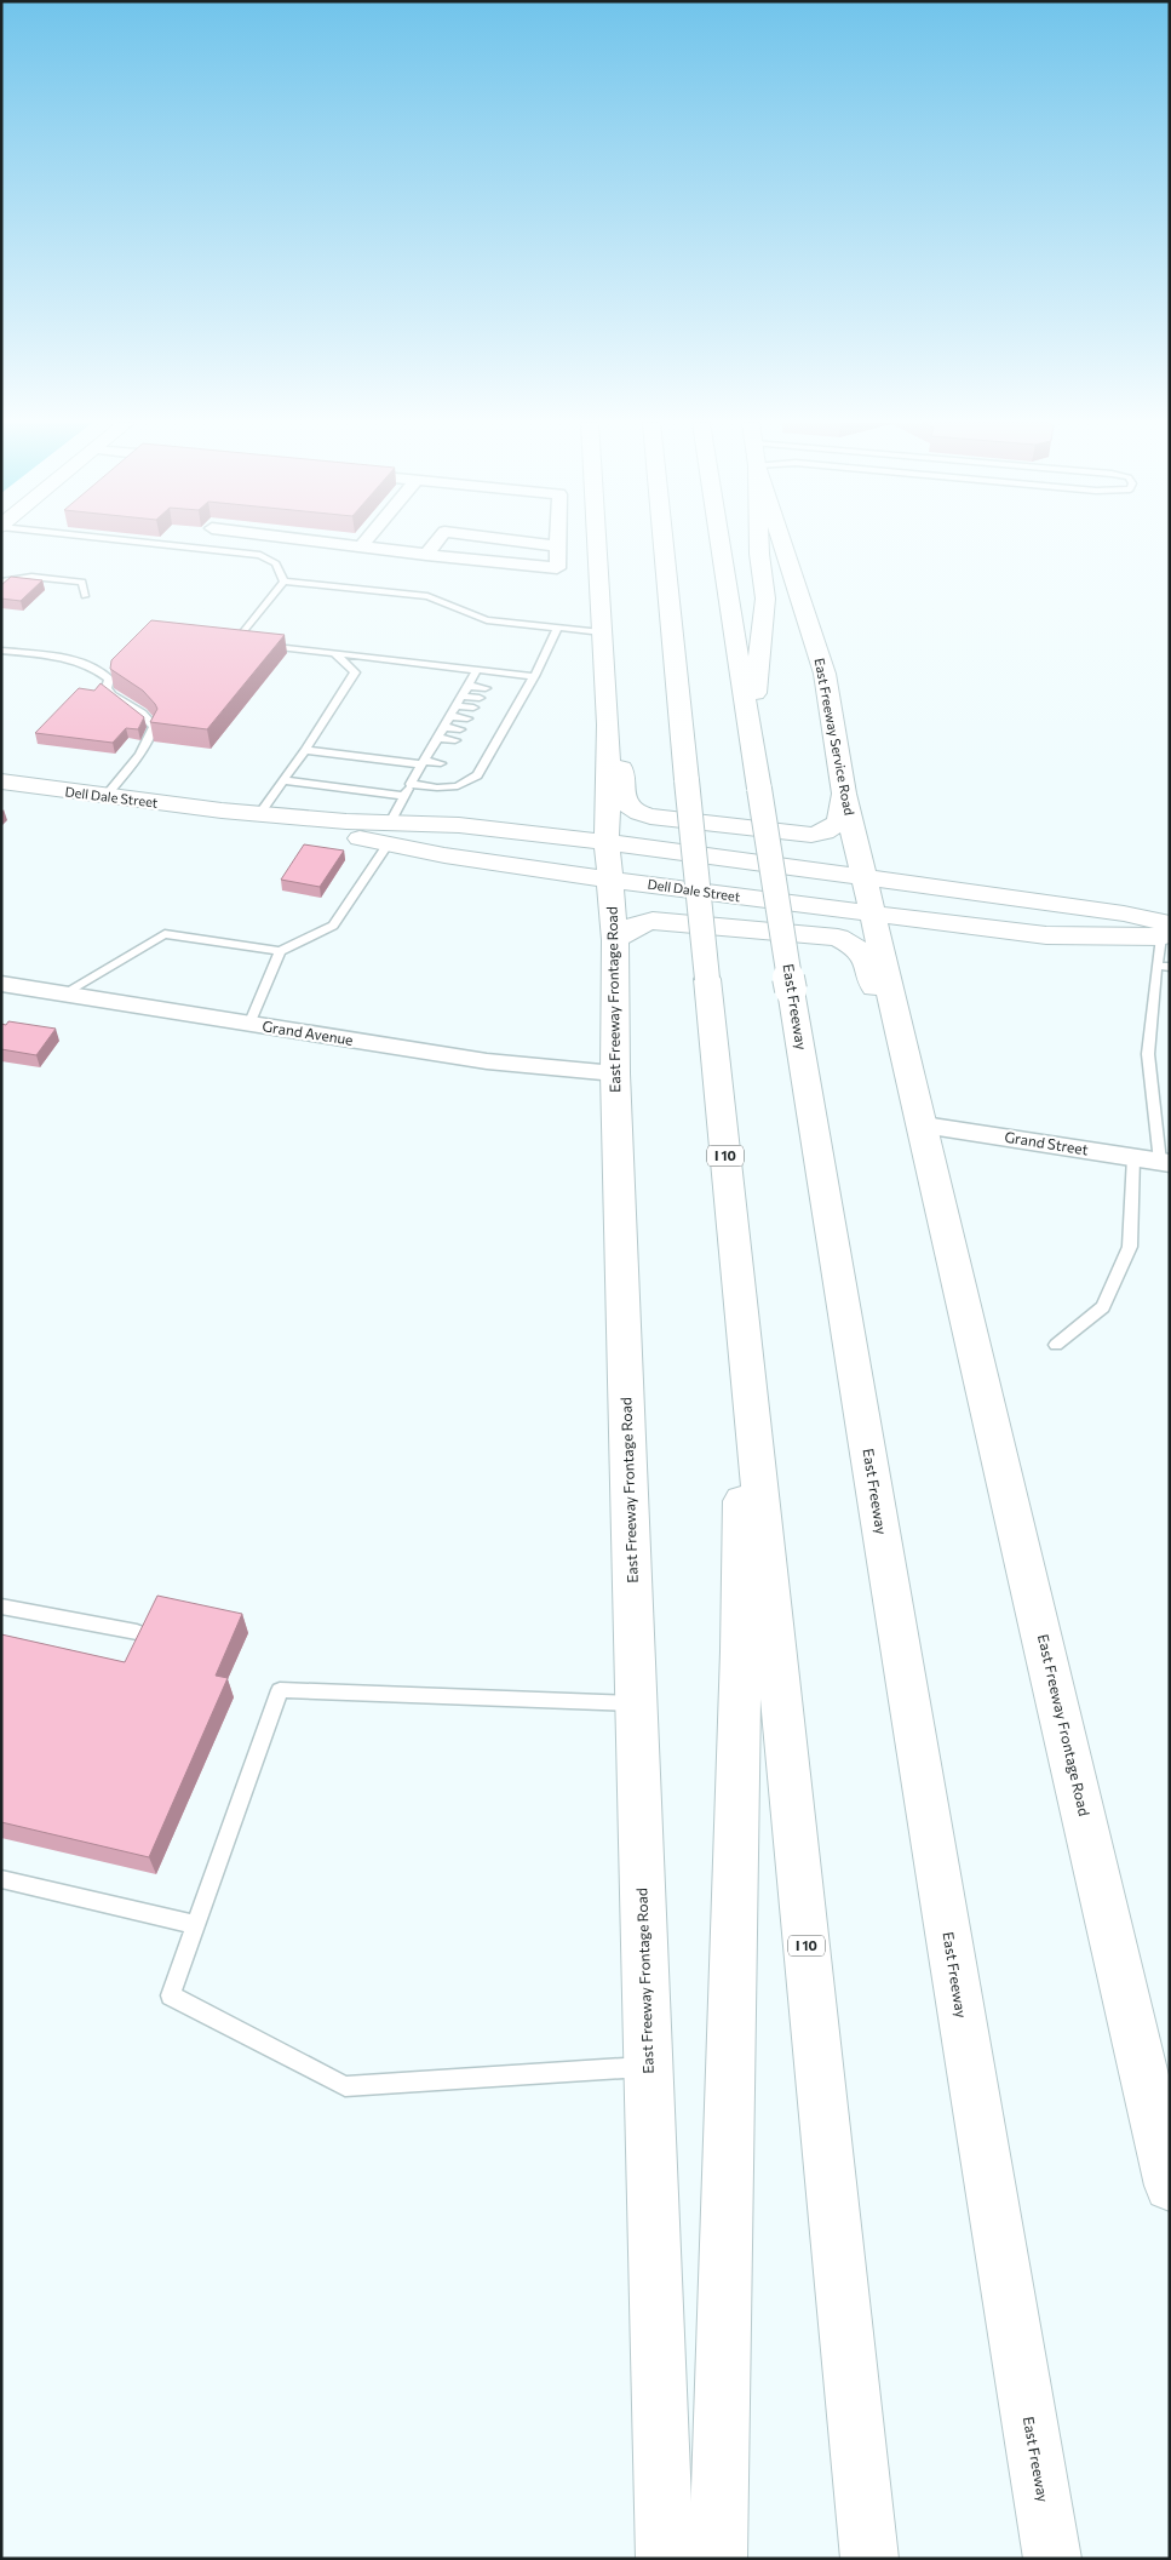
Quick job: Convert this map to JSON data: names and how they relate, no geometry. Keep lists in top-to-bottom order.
{
  "streets": {
    "main road": [
      "East Freeway Service Road",
      "Dell Dale Street",
      "East Freeway Frontage Road",
      "East Freeway",
      "I 10"
    ],
    "street": ["Grand Avenue", "Grand Street"]
  },
  "crossings": [
    ["East Freeway Service Road", "Dell Dale Street"],
    ["East Freeway Service Road", "East Freeway Frontage Road"],
    ["Dell Dale Street", "East Freeway Frontage Road"],
    ["East Freeway Frontage Road", "Grand Avenue"],
    ["East Freeway Frontage Road", "Grand Street"]
  ]
}
